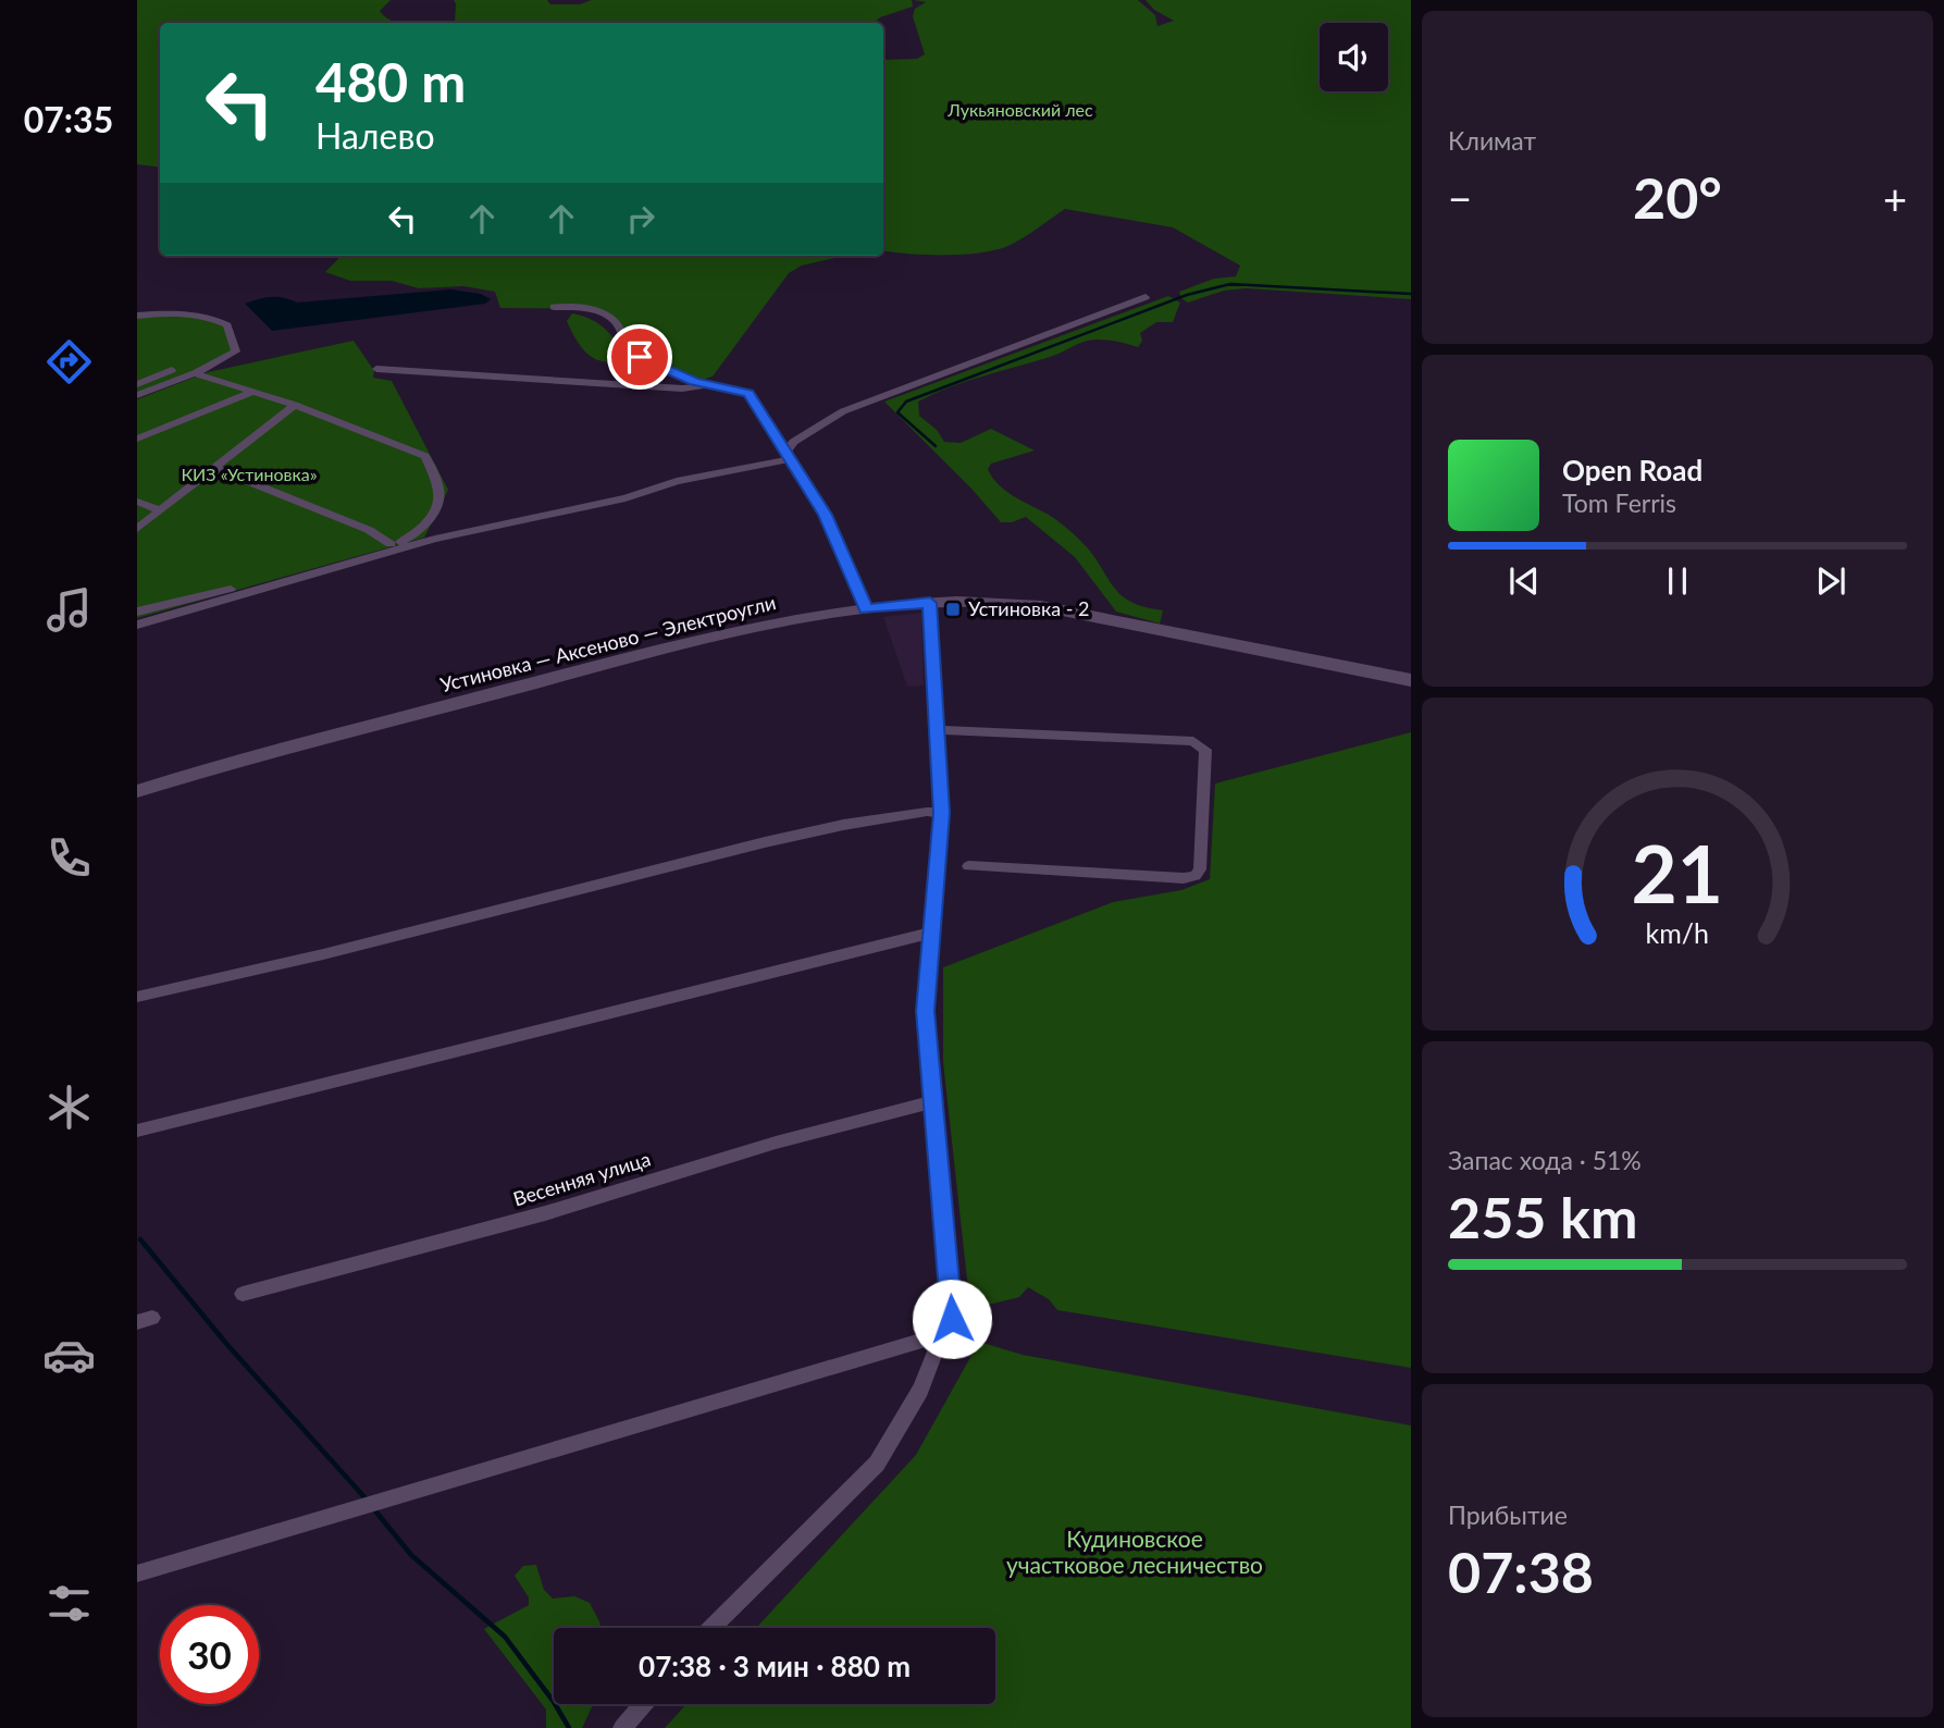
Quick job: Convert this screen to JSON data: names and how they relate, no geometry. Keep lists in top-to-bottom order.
{
  "streets": {
    "main road": ["Устиновка — Аксеново — Электроугли"],
    "street": ["Весенняя улица"]
  },
  "parks": ["Лукьяновский лес", "КИЗ «Устиновка»", "Кудиновское участковое лесничество"],
  "places": {
    "transit": ["Устиновка - 2"]
  },
  "page": {
    "tabs": "07:35",
    "tile": [
      "Климат",
      ["Запас хода · 51%", "255 km"],
      ["Прибытие", "07:38"]
    ],
    "turn": ["480 m", "Налево"],
    "heat": ["−", "20°", "+"],
    "song": ["Open Road", "Tom Ferris"],
    "limit": "30",
    "trip": "07:38 · 3 мин · 880 m",
    "gauge": ["21", "km/h"]
  }
}
